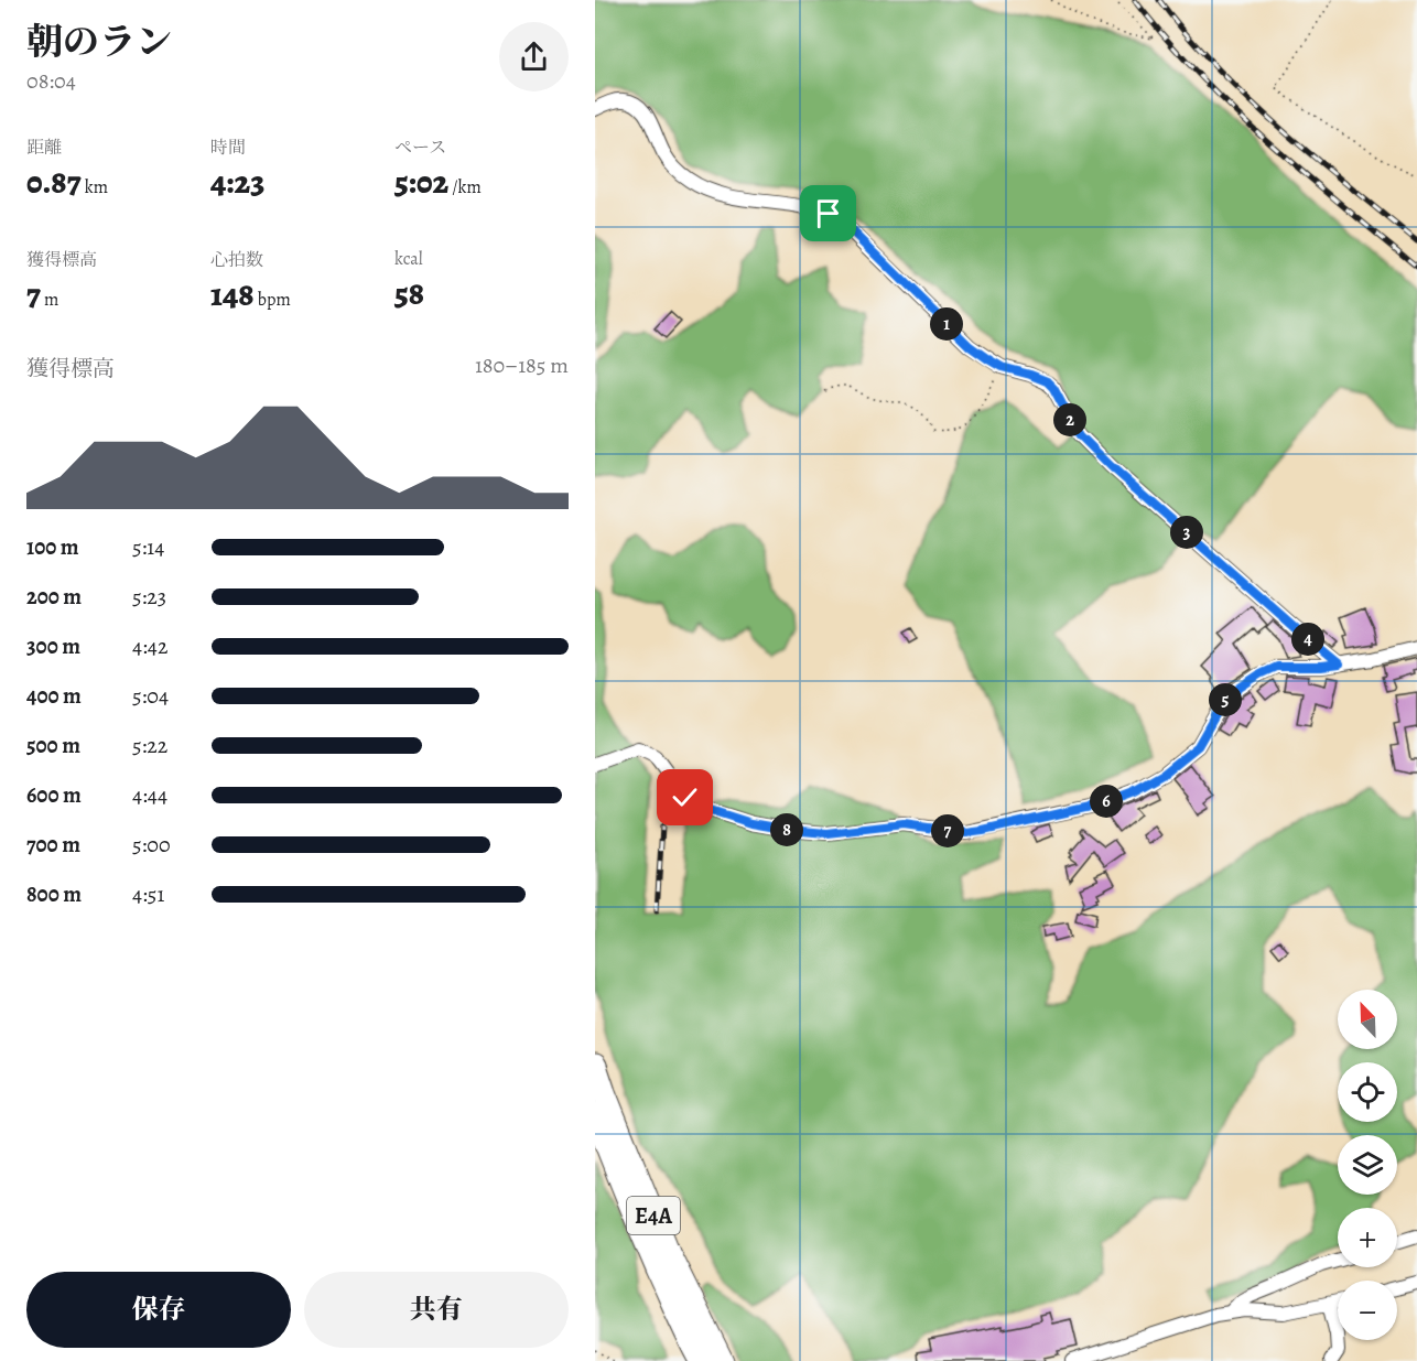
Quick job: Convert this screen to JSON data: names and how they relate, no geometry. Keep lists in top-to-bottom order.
{
  "streets": {
    "highway": ["E4A"]
  },
  "north": "top left",
  "page": {
    "heading": ["朝のラン", "08:04"],
    "stats": [
      ["距離", "0.87 km"],
      ["時間", "4:23"],
      ["ペース", "5:02 /km"],
      ["獲得標高", "7 m"],
      ["心拍数", "148 bpm"],
      ["kcal", "58"]
    ],
    "pins": [
      "1",
      "2",
      "3",
      "4",
      "5",
      "6",
      "8",
      "7"
    ],
    "chart": ["獲得標高", "180–185 m"],
    "list": [
      {
        "name": "100 m",
        "note": "5:14"
      },
      {
        "name": "200 m",
        "note": "5:23"
      },
      {
        "name": "300 m",
        "note": "4:42"
      },
      {
        "name": "400 m",
        "note": "5:04"
      },
      {
        "name": "500 m",
        "note": "5:22"
      },
      {
        "name": "600 m",
        "note": "4:44"
      },
      {
        "name": "700 m",
        "note": "5:00"
      },
      {
        "name": "800 m",
        "note": "4:51"
      }
    ],
    "map_buttons": ["+", "−"],
    "buttons": ["保存", "共有"]
  }
}
